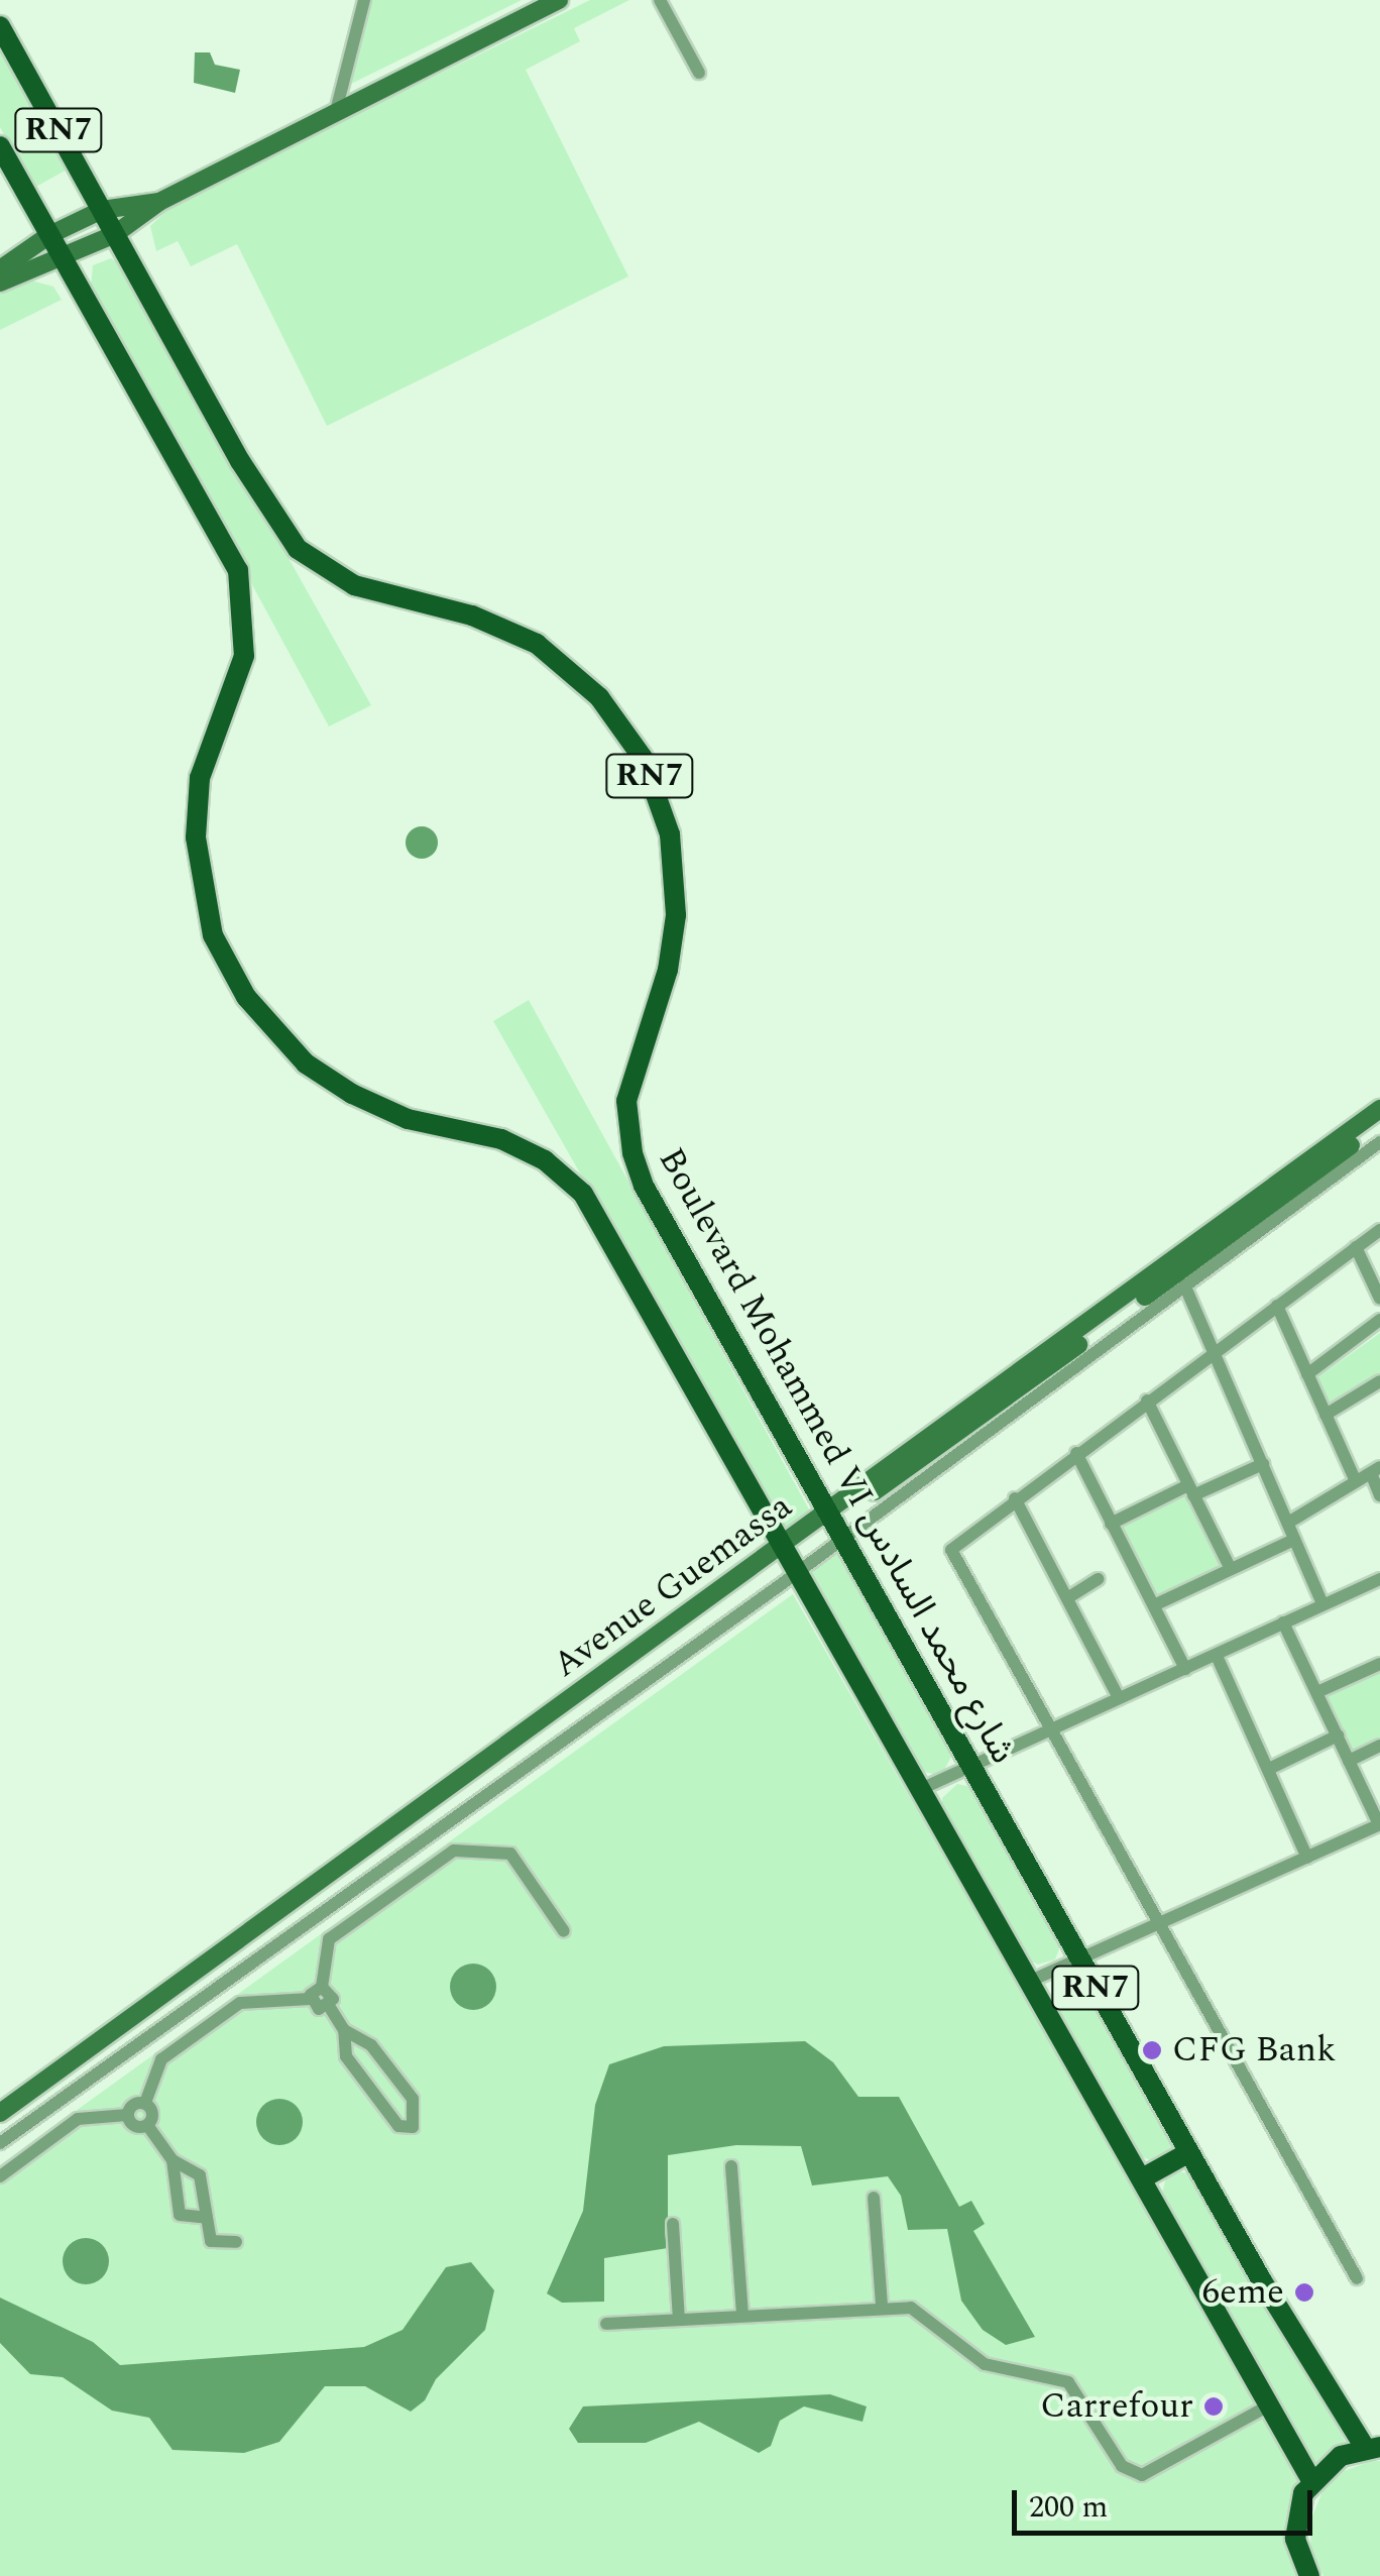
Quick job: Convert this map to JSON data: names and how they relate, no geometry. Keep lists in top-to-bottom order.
{
  "streets": {
    "main road": ["RN7", "Boulevard Mohammed VI شارع محمد السادس", "Avenue Guemassa"]
  },
  "crossings": [
    ["RN7", "Boulevard Mohammed VI شارع محمد السادس"],
    ["RN7", "Avenue Guemassa"],
    ["Boulevard Mohammed VI شارع محمد السادس", "Avenue Guemassa"]
  ],
  "places": ["CFG Bank", "6eme", "Carrefour"],
  "scale_bar": "200 m"
}
